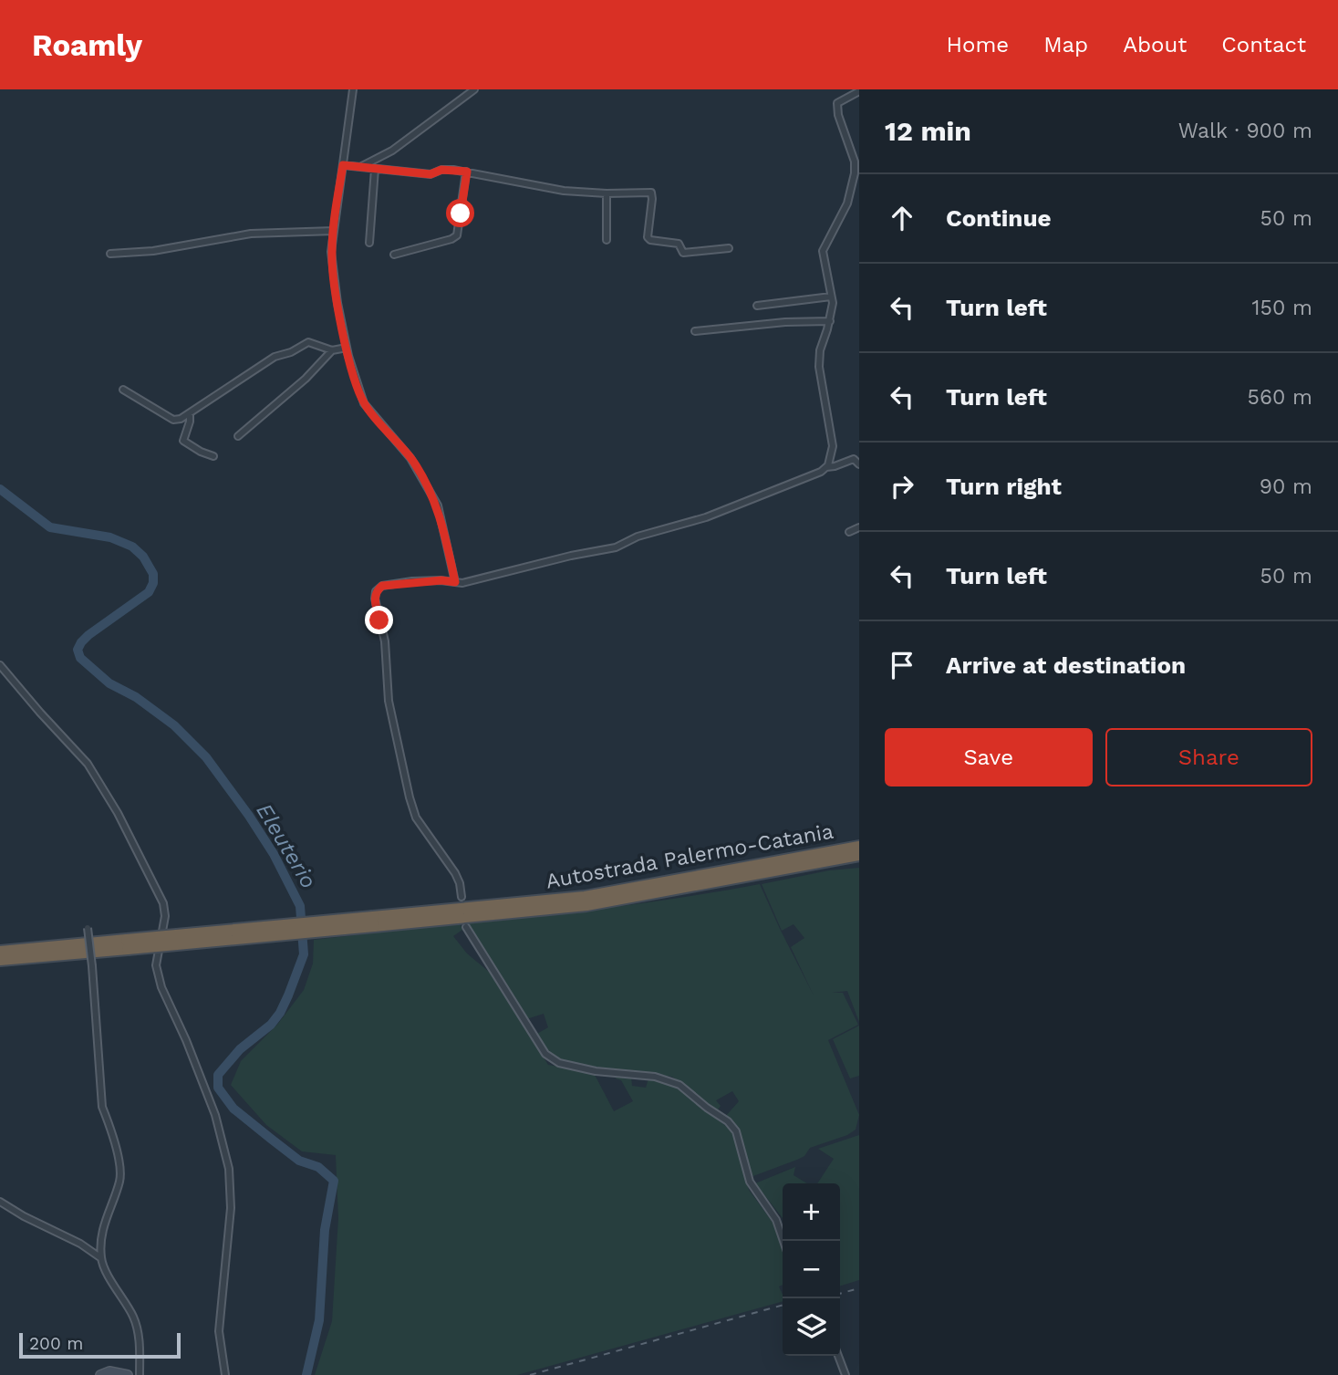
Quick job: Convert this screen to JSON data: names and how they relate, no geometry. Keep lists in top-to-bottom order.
{
  "streets": {
    "highway": ["Autostrada Palermo-Catania"]
  },
  "water": ["Eleuterio"],
  "scale_bar": "200 m",
  "page": {
    "header": "Roamly",
    "nav": [
      "Home",
      "Map",
      "About",
      "Contact"
    ],
    "heading": ["12 min", "Walk · 900 m"],
    "list": [
      ["Continue", "50 m"],
      ["Turn left", "150 m"],
      ["Turn left", "560 m"],
      ["Turn right", "90 m"],
      ["Turn left", "50 m"],
      "Arrive at destination"
    ],
    "buttons": ["Save", "Share"],
    "map_buttons": ["+", "−"],
    "scale": "200 m"
  }
}
